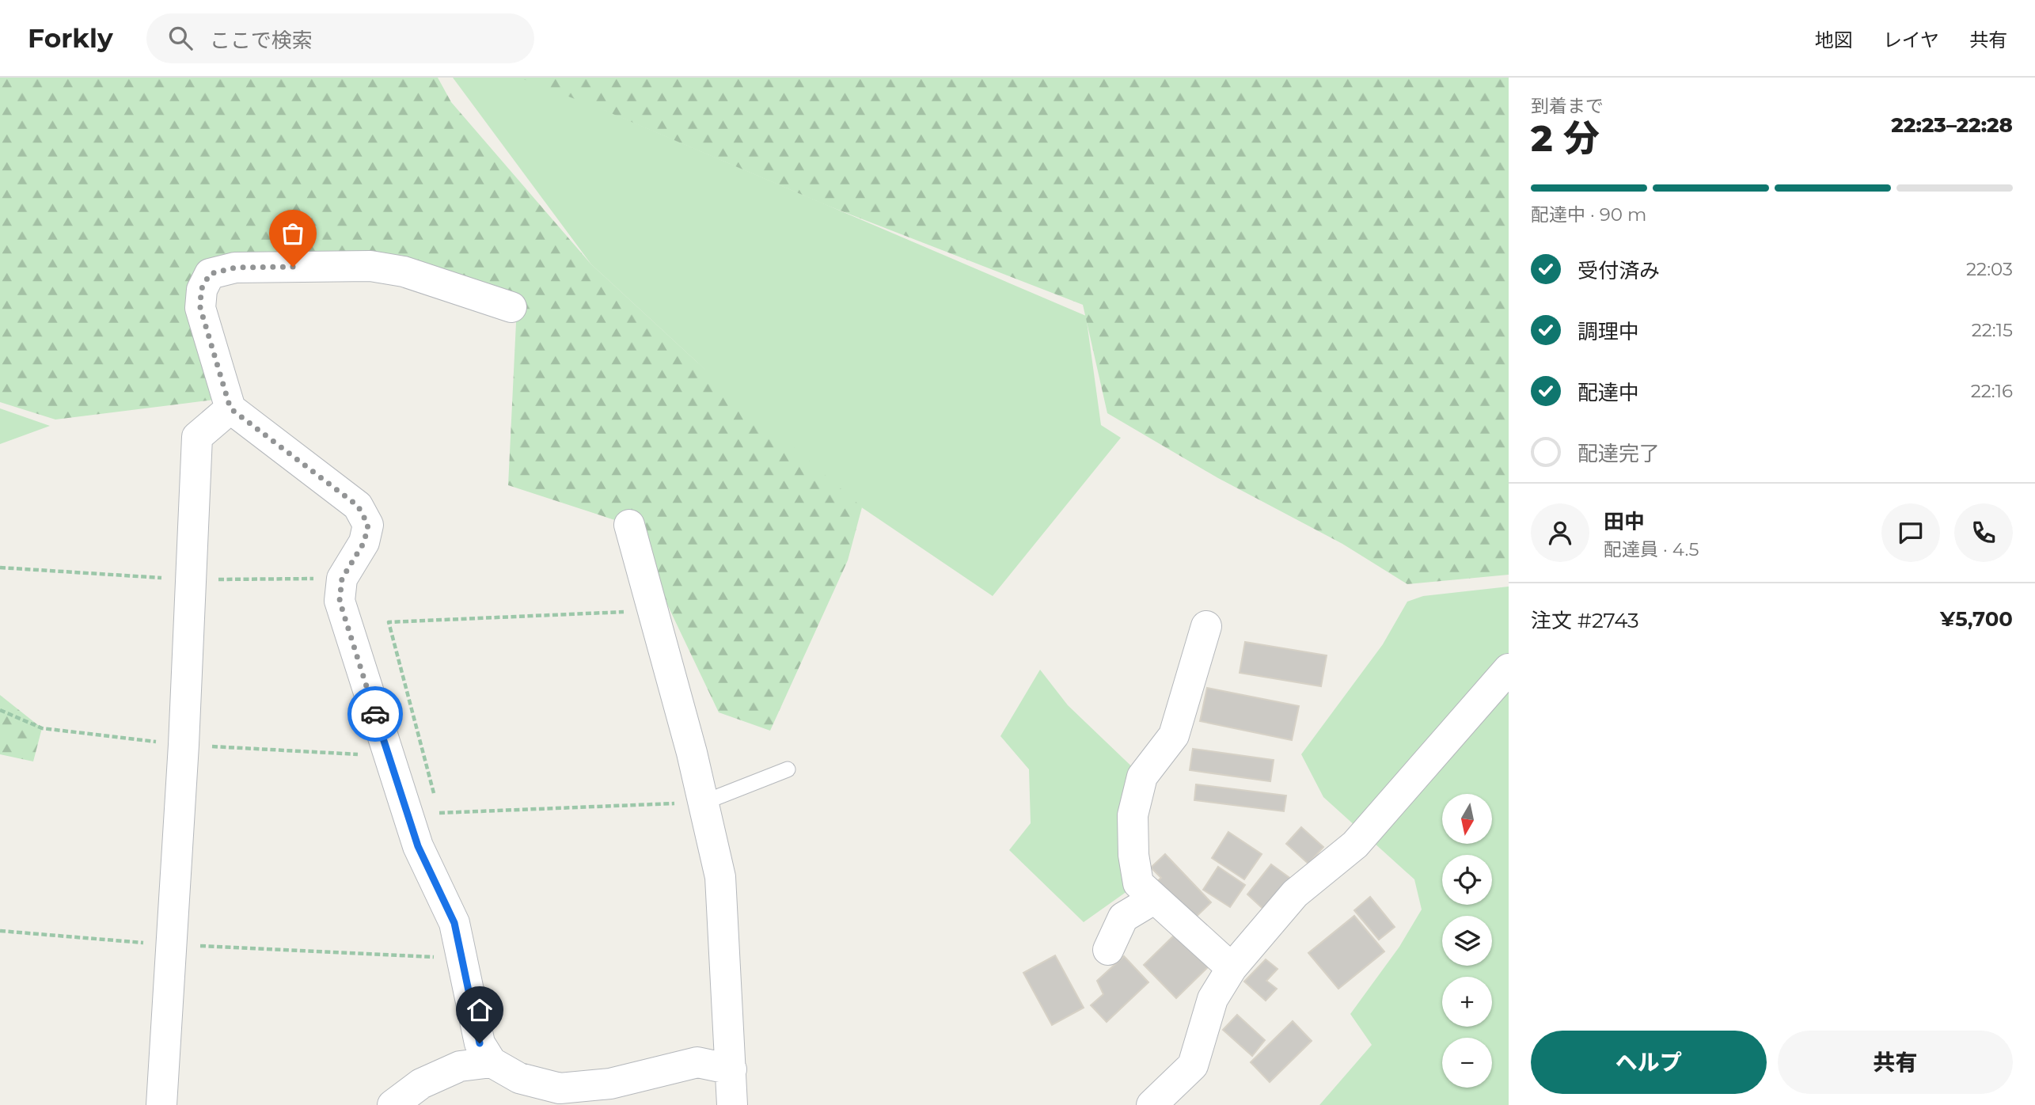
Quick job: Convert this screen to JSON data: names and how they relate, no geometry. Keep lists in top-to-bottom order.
{
  "north": "bottom",
  "page": {
    "header": "Forkly",
    "search": "ここで検索",
    "nav": ["地図", "レイヤ", "共有"],
    "heading": ["2 分", "到着まで", "22:23–22:28"],
    "panel": [
      "田中",
      "配達員 · 4.5",
      "注文 #2743",
      "¥5,700"
    ],
    "bar": "配達中 · 90 m",
    "list": [
      ["受付済み", "22:03"],
      ["調理中", "22:15"],
      ["配達中", "22:16"],
      "配達完了"
    ],
    "map_buttons": ["+", "−"],
    "buttons": ["ヘルプ", "共有"]
  }
}
